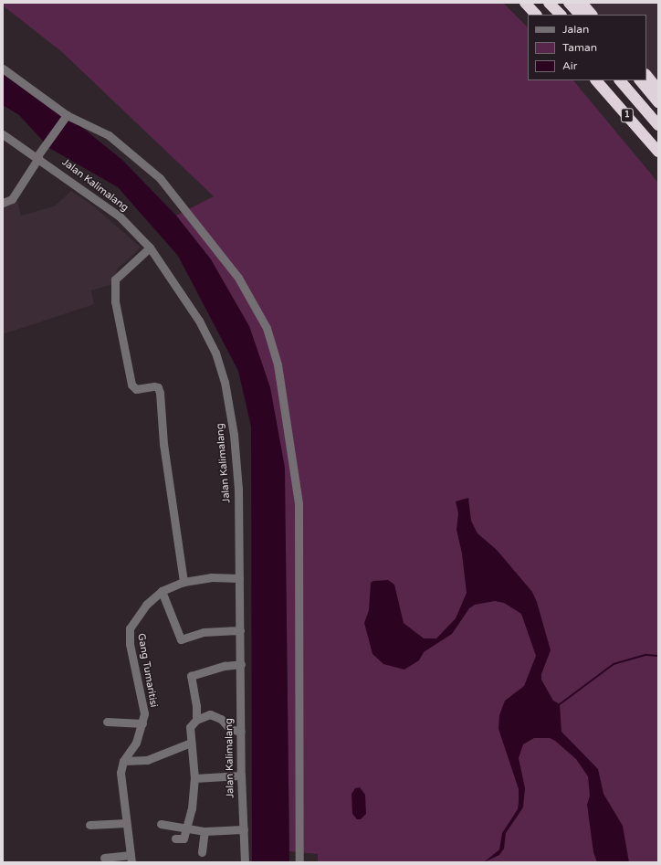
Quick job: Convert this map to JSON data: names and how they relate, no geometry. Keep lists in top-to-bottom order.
{
  "streets": {
    "highway": ["1"],
    "street": ["Jalan Kalimalang", "Gang Tumaritisi"]
  },
  "crossings": [
    ["Jalan Kalimalang", "Gang Tumaritisi"]
  ],
  "legend": ["Jalan", "Taman", "Air"]
}
